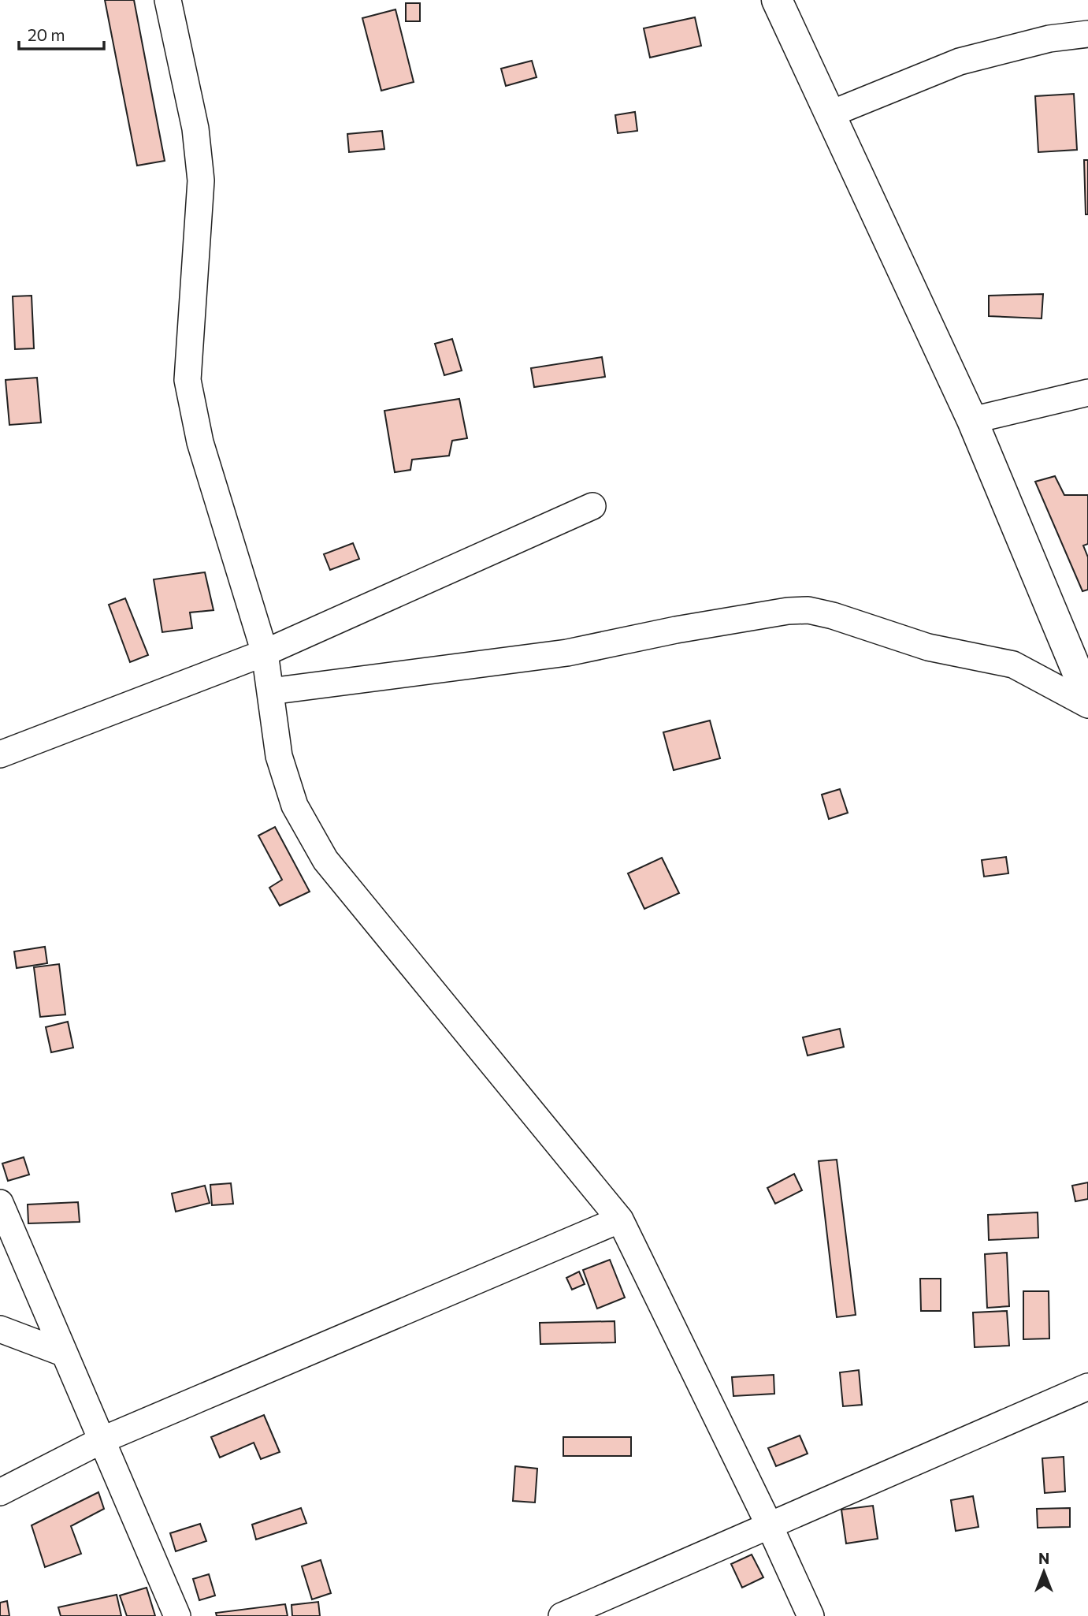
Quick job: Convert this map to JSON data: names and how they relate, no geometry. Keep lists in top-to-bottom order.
{
  "scale_bar": "20 m",
  "north": "top"
}
